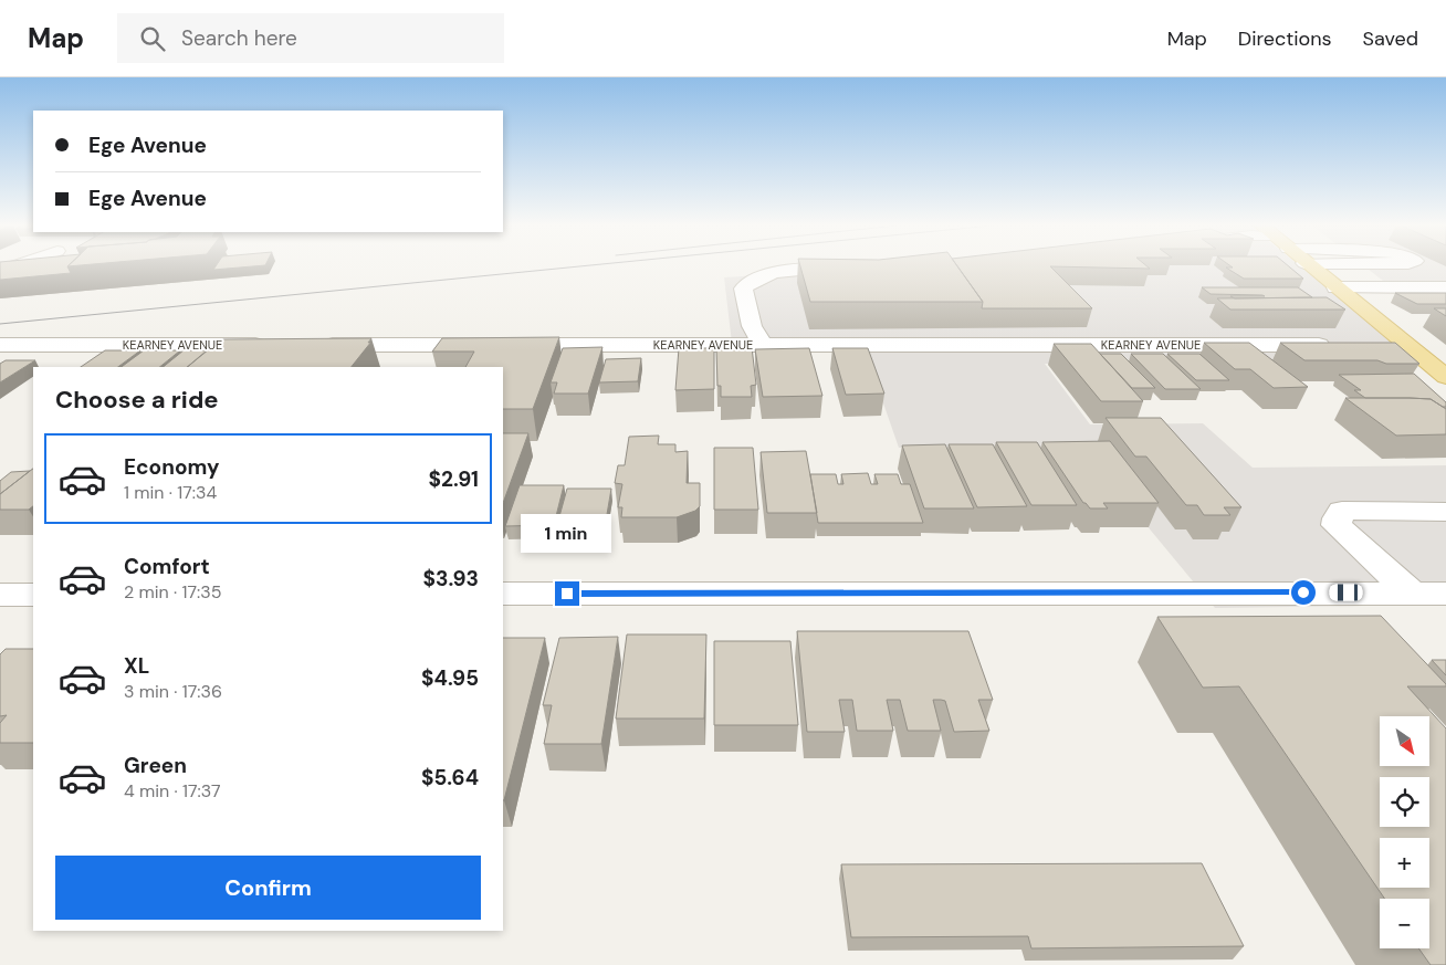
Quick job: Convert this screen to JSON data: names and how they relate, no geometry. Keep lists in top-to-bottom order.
{
  "streets": {
    "street": ["KEARNEY AVENUE"]
  },
  "north": "bottom right",
  "page": {
    "header": "Map",
    "search": "Search here",
    "nav": ["Map", "Directions", "Saved"],
    "banner": ["Ege Avenue", "Ege Avenue"],
    "heading": "Choose a ride",
    "list": [
      {
        "name": "Economy",
        "note": "1 min · 17:34",
        "value": "$2.91"
      },
      {
        "name": "Comfort",
        "note": "2 min · 17:35",
        "value": "$3.93"
      },
      {
        "name": "XL",
        "note": "3 min · 17:36",
        "value": "$4.95"
      },
      {
        "name": "Green",
        "note": "4 min · 17:37",
        "value": "$5.64"
      }
    ],
    "bubble": "1 min",
    "map_buttons": ["+", "−"],
    "buttons": "Confirm"
  }
}
